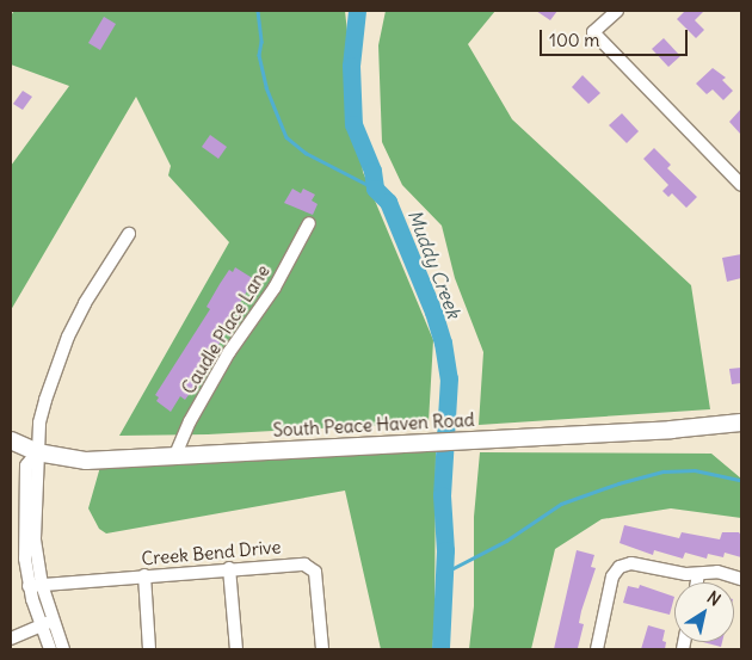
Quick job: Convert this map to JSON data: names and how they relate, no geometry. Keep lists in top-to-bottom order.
{
  "streets": {
    "main road": ["South Peace Haven Road"],
    "street": ["Caudle Place Lane", "Creek Bend Drive"]
  },
  "crossings": [
    ["Caudle Place Lane", "South Peace Haven Road"]
  ],
  "water": ["Muddy Creek"],
  "scale_bar": "100 m",
  "north": "top right"
}
